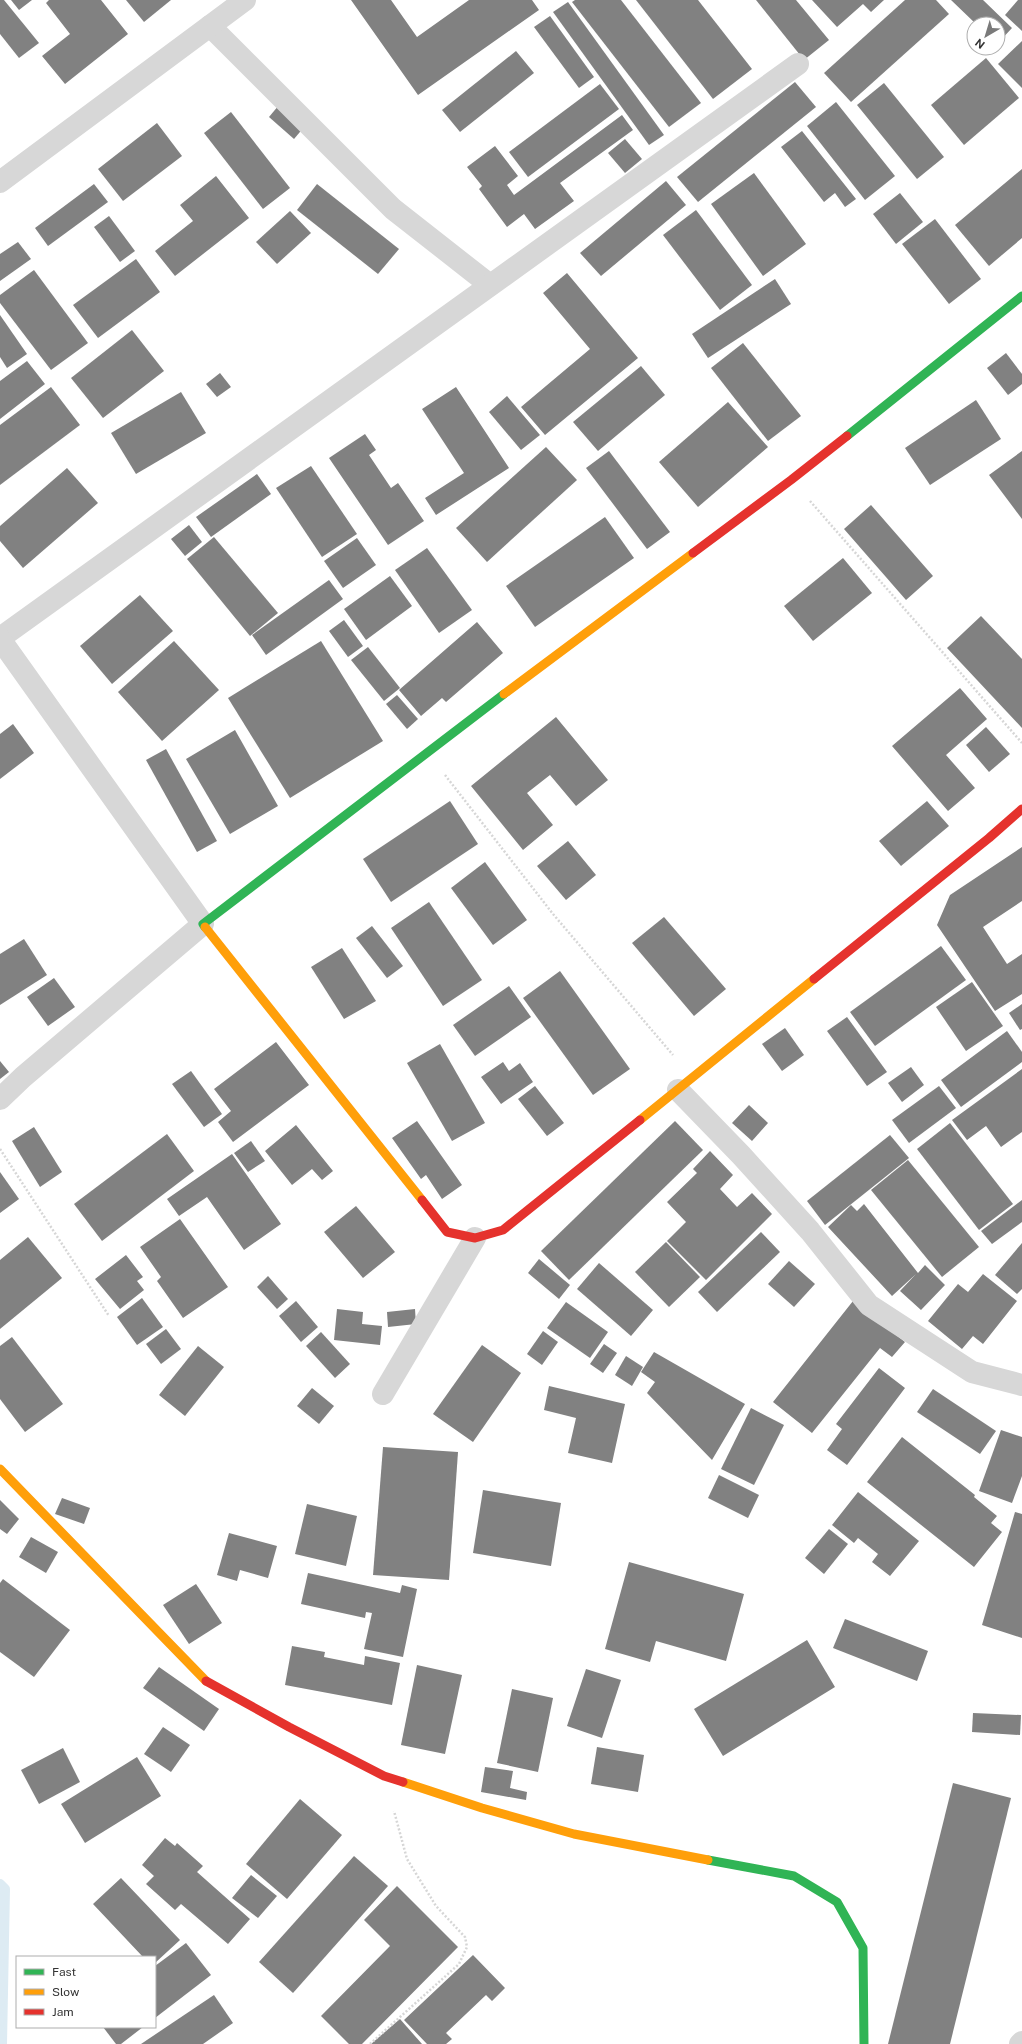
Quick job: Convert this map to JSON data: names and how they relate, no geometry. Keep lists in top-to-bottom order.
{
  "legend": ["Fast", "Slow", "Jam"],
  "north": "bottom left"
}
